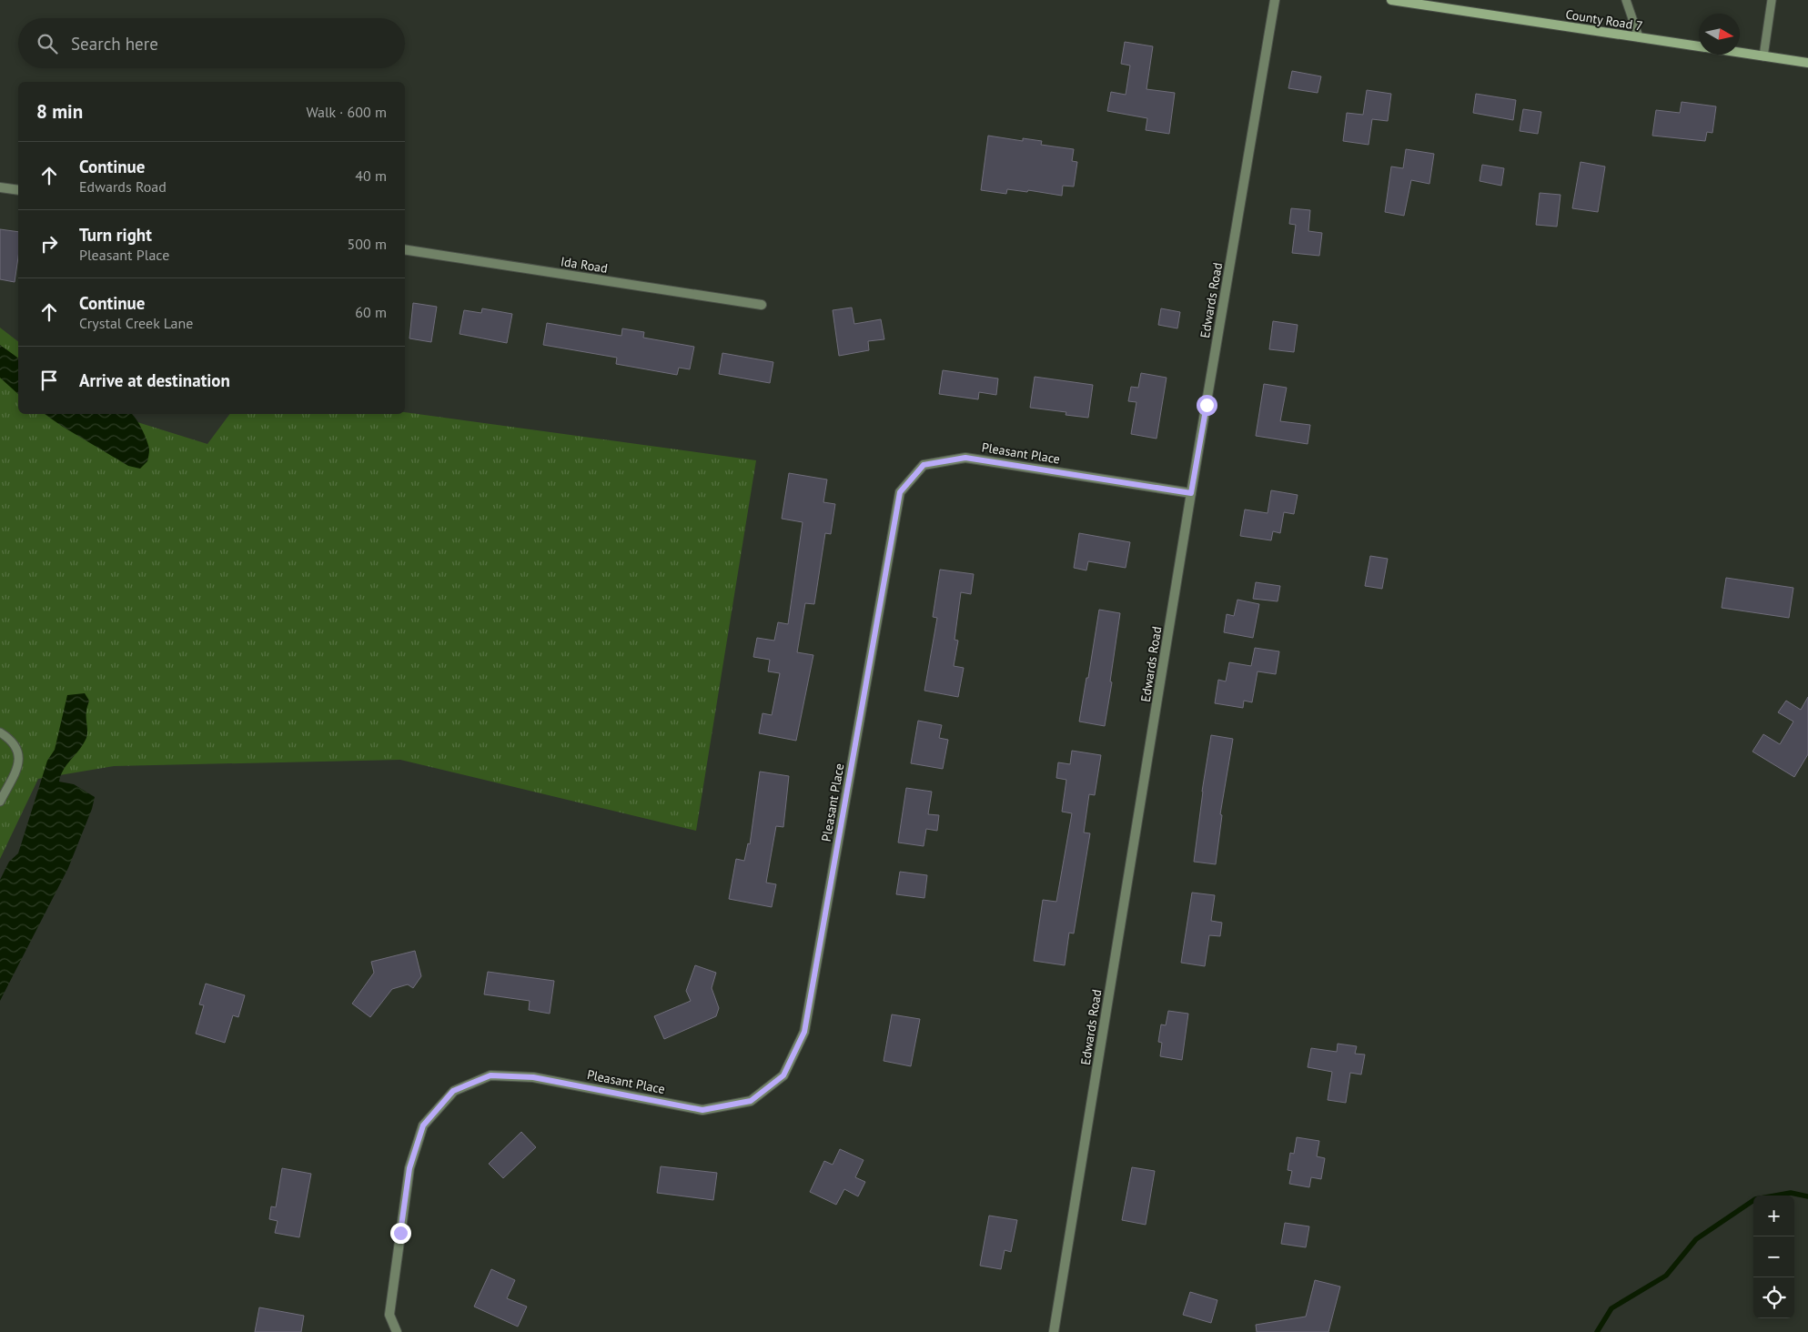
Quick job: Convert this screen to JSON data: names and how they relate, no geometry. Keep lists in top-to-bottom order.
{
  "streets": {
    "street": [
      "County Road 7",
      "Ida Road",
      "Edwards Road",
      "Pleasant Place"
    ]
  },
  "crossings": [
    ["Edwards Road", "Pleasant Place"]
  ],
  "north": "right",
  "page": {
    "search": "Search here",
    "heading": ["8 min", "Walk · 600 m"],
    "list": [
      ["Continue", "Edwards Road", "40 m"],
      ["Turn right", "Pleasant Place", "500 m"],
      ["Continue", "Crystal Creek Lane", "60 m"],
      "Arrive at destination"
    ],
    "map_buttons": ["+", "−"]
  }
}
